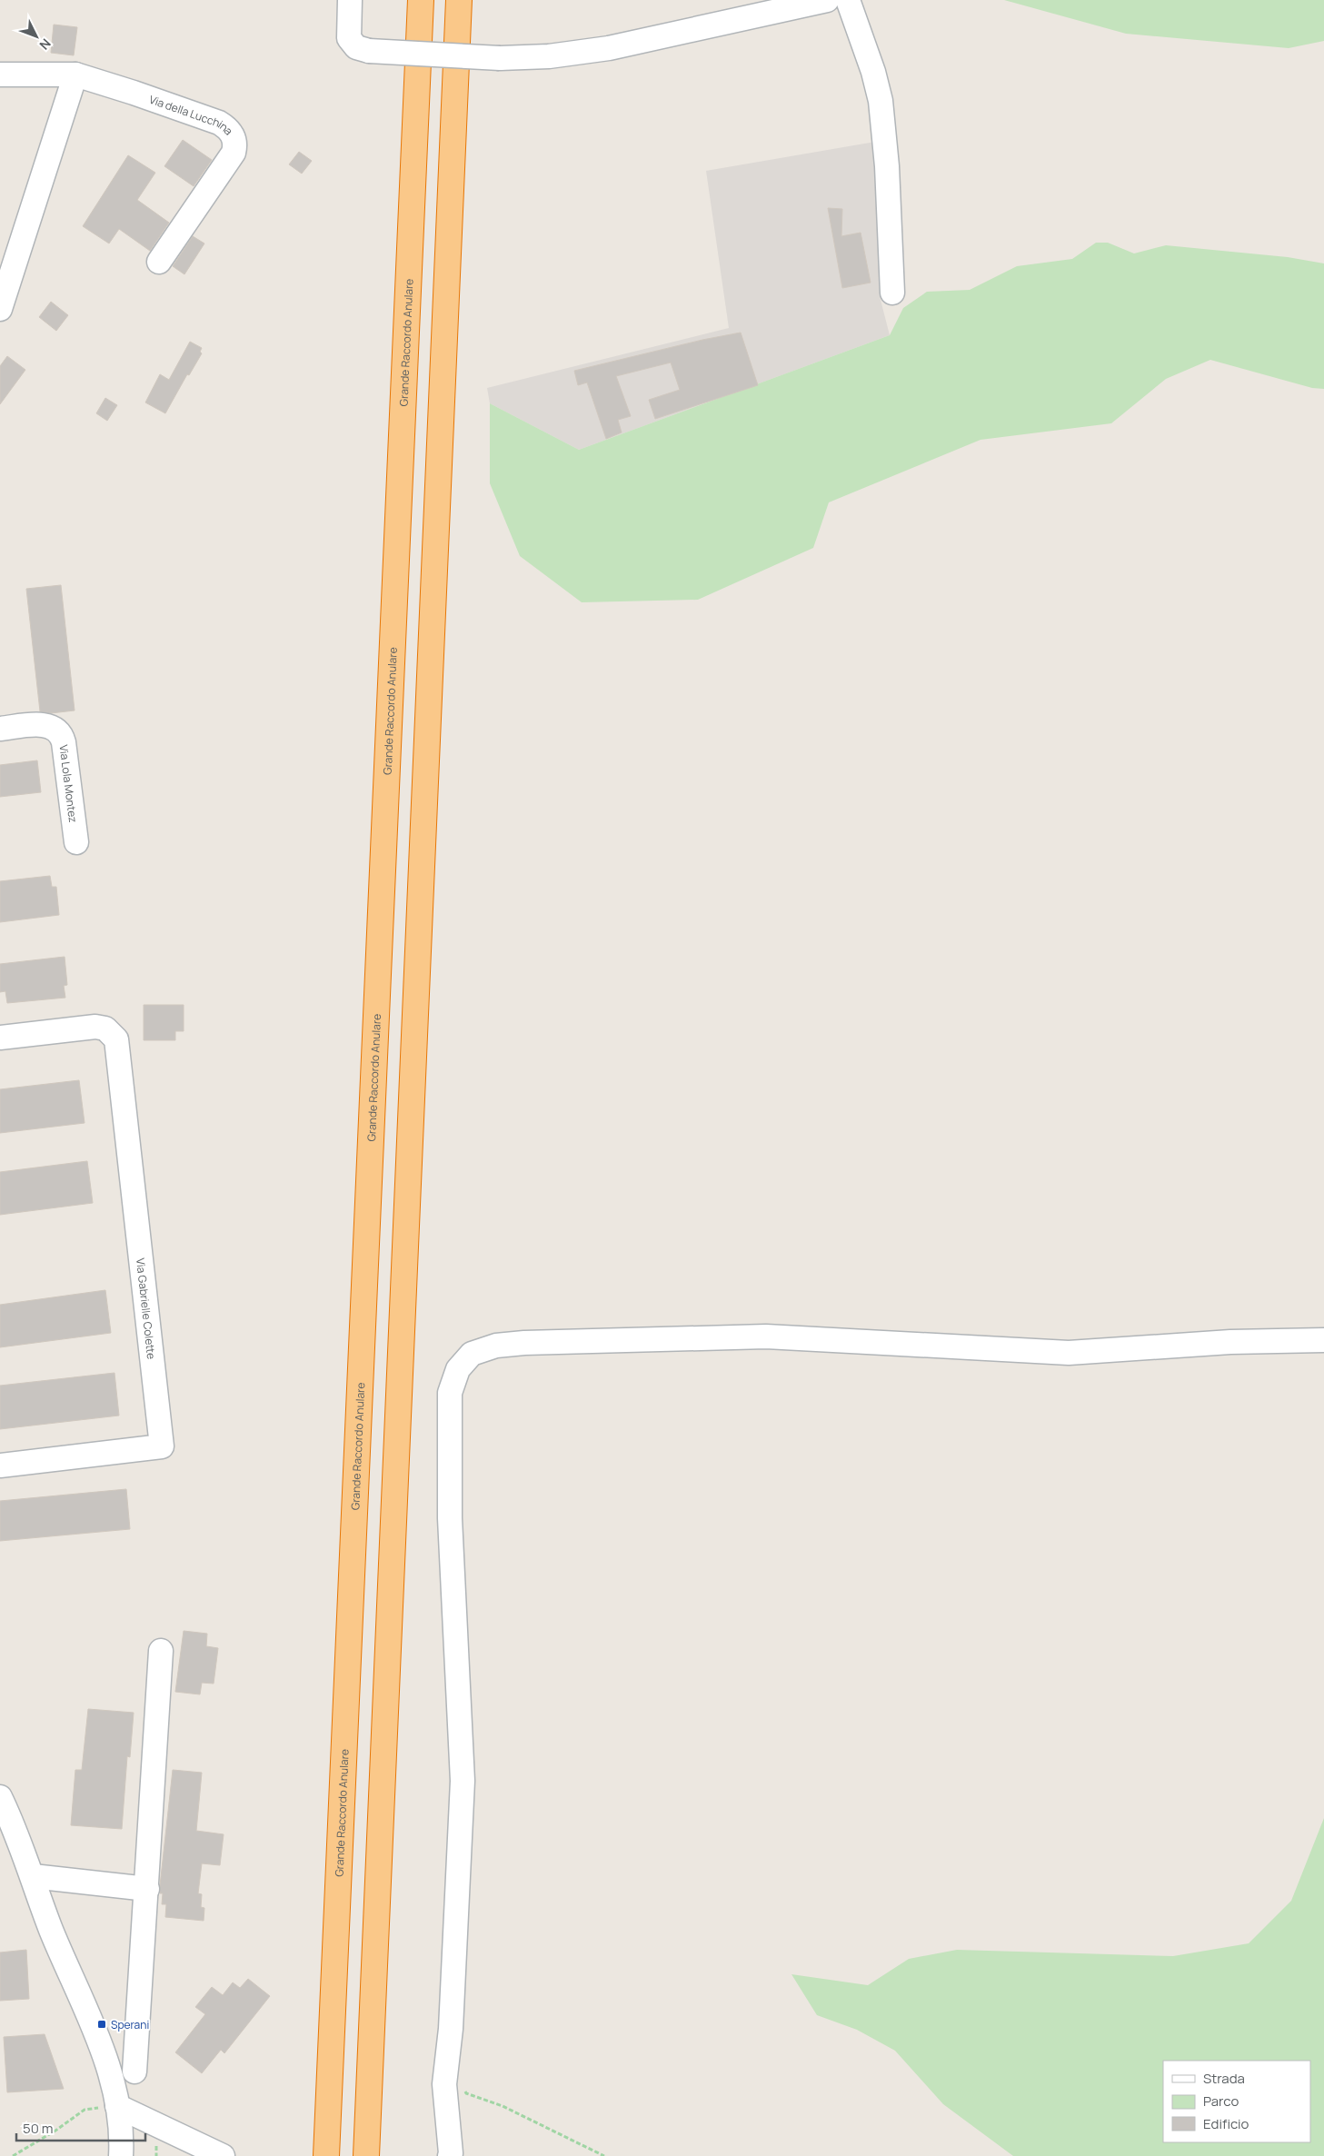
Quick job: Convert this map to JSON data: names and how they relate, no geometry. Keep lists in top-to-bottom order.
{
  "streets": {
    "highway": ["Grande Raccordo Anulare"],
    "street": ["Via della Lucchina", "Via Lola Montez", "Via Gabrielle Colette"]
  },
  "places": {
    "transit": ["Sperani"]
  },
  "legend": ["Strada", "Parco", "Edificio"],
  "scale_bar": "50 m",
  "north": "bottom right"
}
